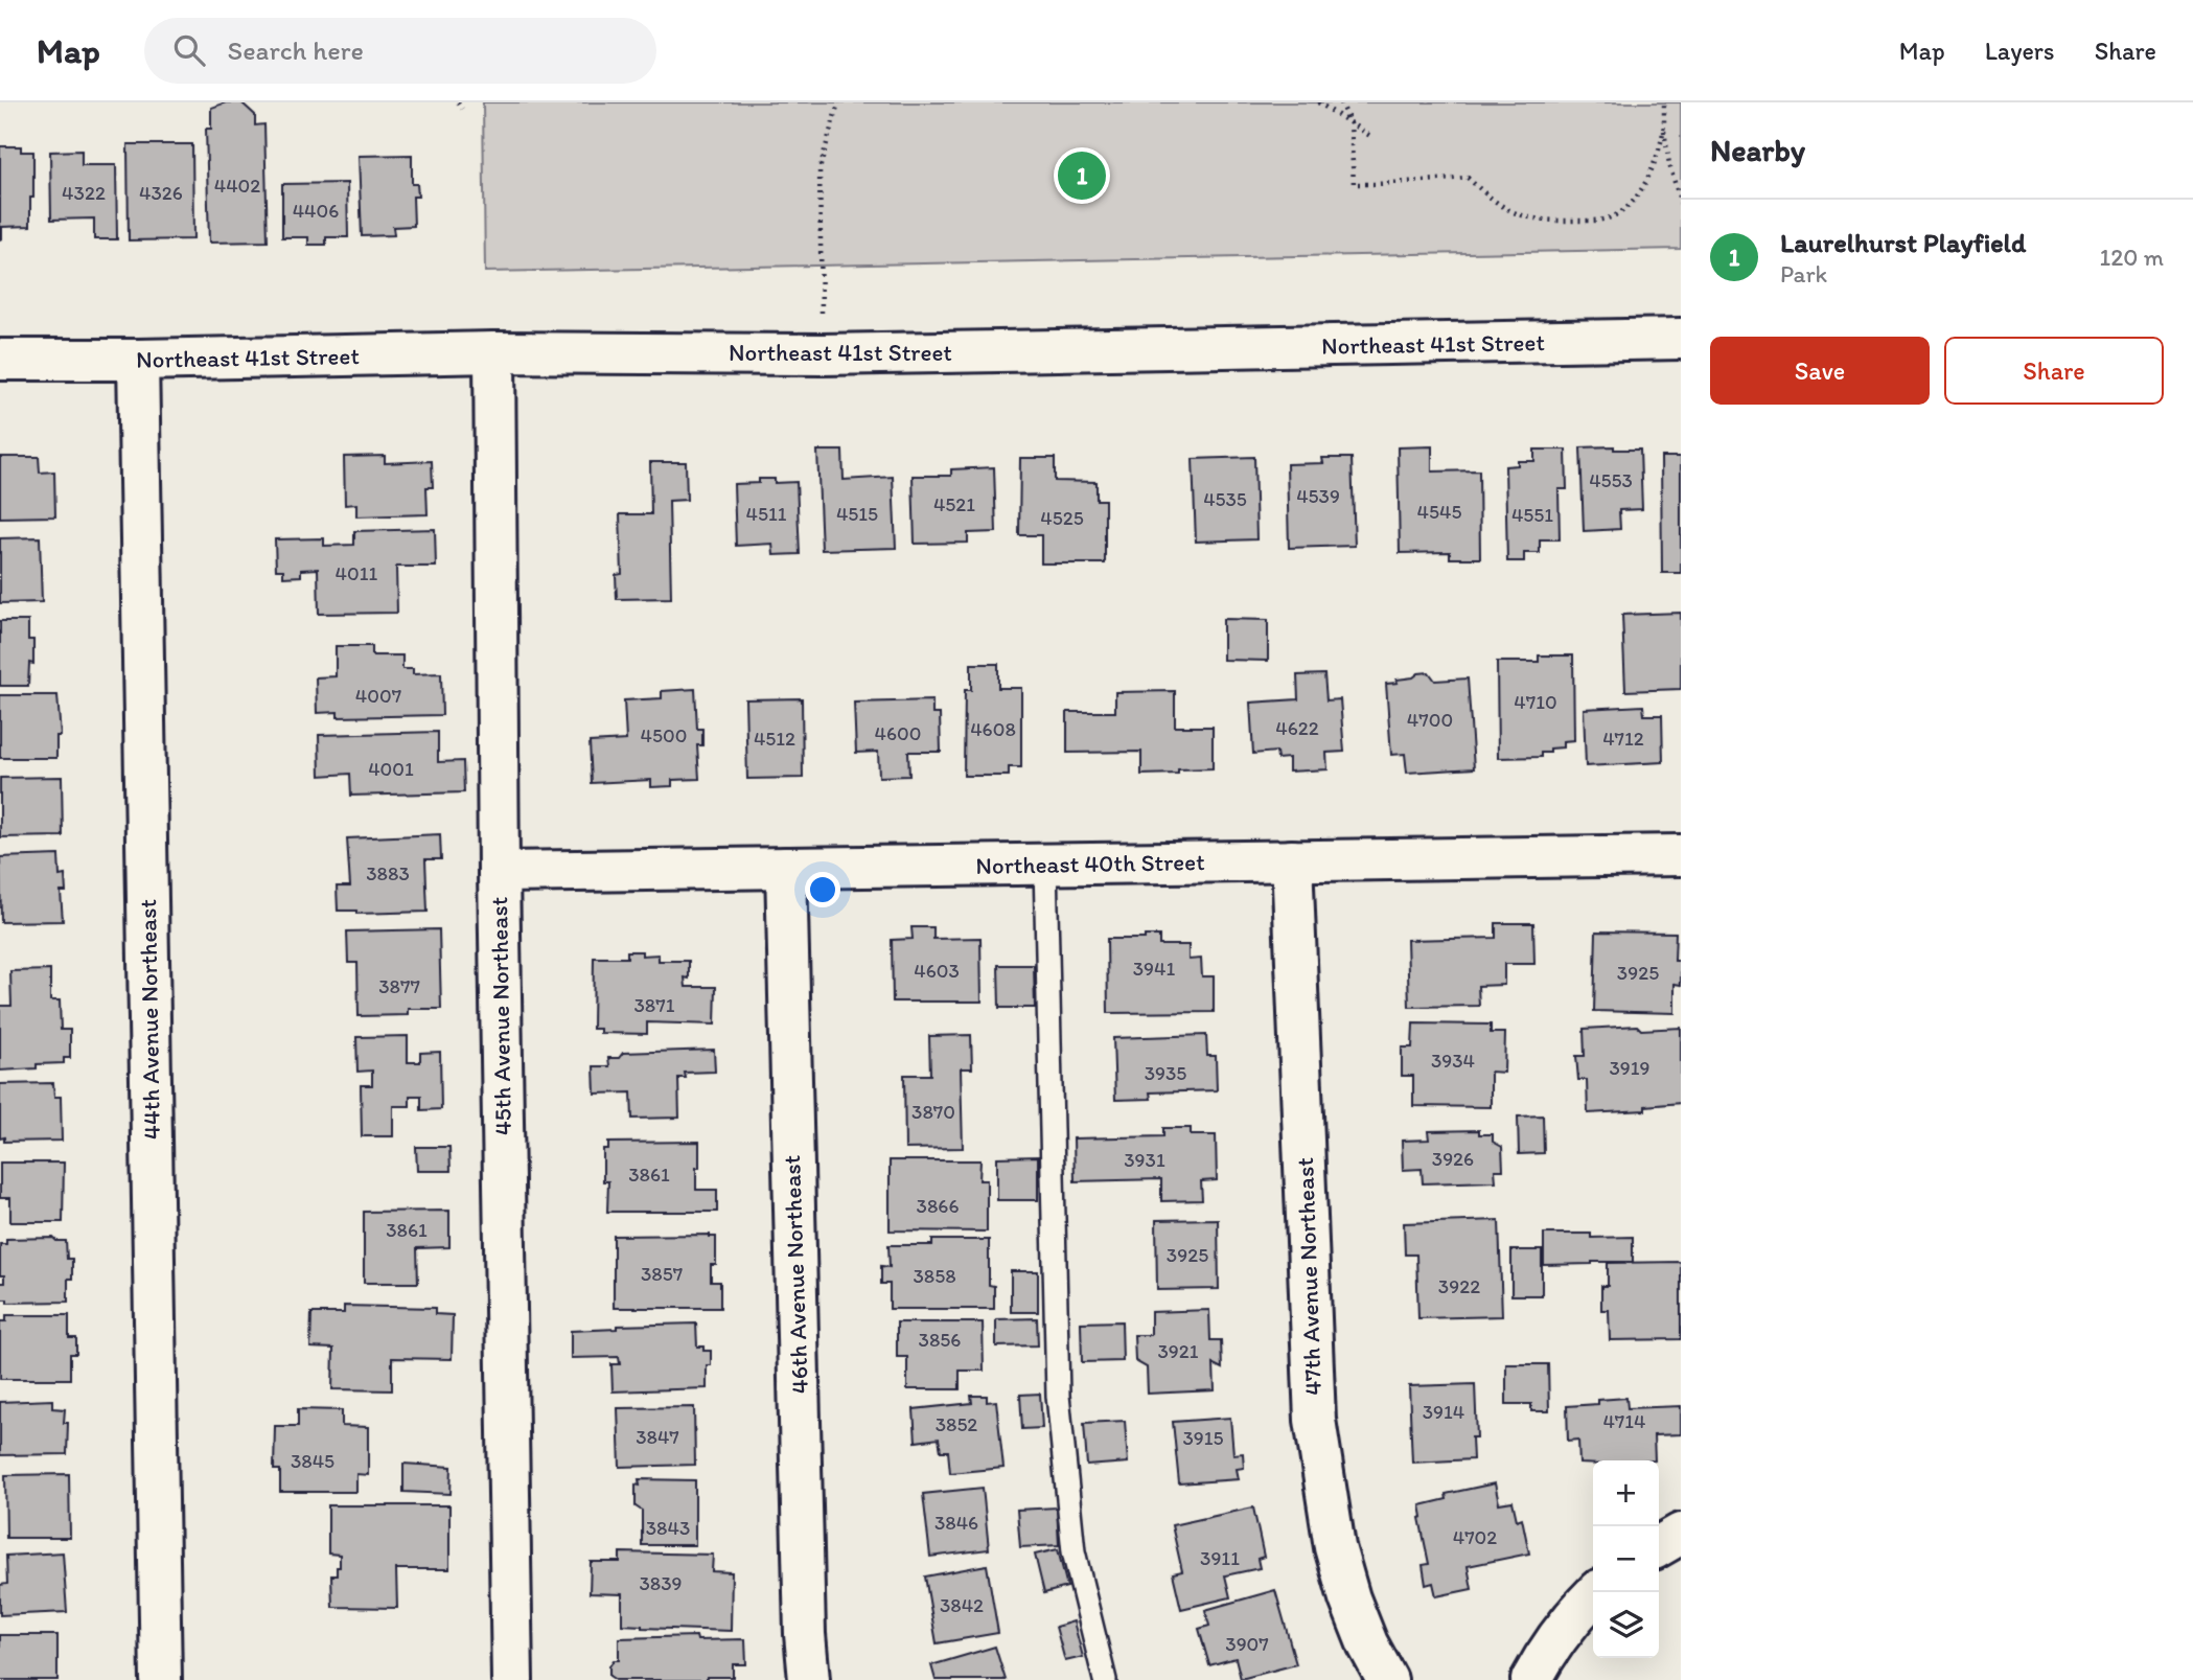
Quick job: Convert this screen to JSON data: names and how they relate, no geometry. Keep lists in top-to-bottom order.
{
  "streets": {
    "street": [
      "Northeast 41st Street",
      "Northeast 40th Street",
      "45th Avenue Northeast",
      "44th Avenue Northeast",
      "46th Avenue Northeast",
      "47th Avenue Northeast"
    ]
  },
  "crossings": [
    ["Northeast 41st Street", "45th Avenue Northeast"],
    ["Northeast 41st Street", "44th Avenue Northeast"],
    ["Northeast 40th Street", "45th Avenue Northeast"],
    ["Northeast 40th Street", "46th Avenue Northeast"],
    ["Northeast 40th Street", "47th Avenue Northeast"]
  ],
  "house_numbers": [
    "4402",
    "4322",
    "4326",
    "4406",
    "4553",
    "4539",
    "4535",
    "4521",
    "4545",
    "4511",
    "4515",
    "4551",
    "4525",
    "4011",
    "4007",
    "4710",
    "4700",
    "4622",
    "4608",
    "4600",
    "4500",
    "4512",
    "4712",
    "4001",
    "3883",
    "3941",
    "4603",
    "3925",
    "3877",
    "3871",
    "3934",
    "3919",
    "3935",
    "3870",
    "3926",
    "3931",
    "3861",
    "3866",
    "3861",
    "3925",
    "3857",
    "3858",
    "3922",
    "3856",
    "3921",
    "3914",
    "4714",
    "3852",
    "3847",
    "3915",
    "3845",
    "3846",
    "3843",
    "4702",
    "3911",
    "3839",
    "3842",
    "3907"
  ],
  "page": {
    "header": "Map",
    "search": "Search here",
    "nav": ["Map", "Layers", "Share"],
    "heading": "Nearby",
    "pins": "1",
    "list": [
      {
        "mark": "1",
        "name": "Laurelhurst Playfield",
        "note": "Park",
        "value": "120 m"
      }
    ],
    "buttons": ["Save", "Share"],
    "map_buttons": ["+", "−"]
  }
}
